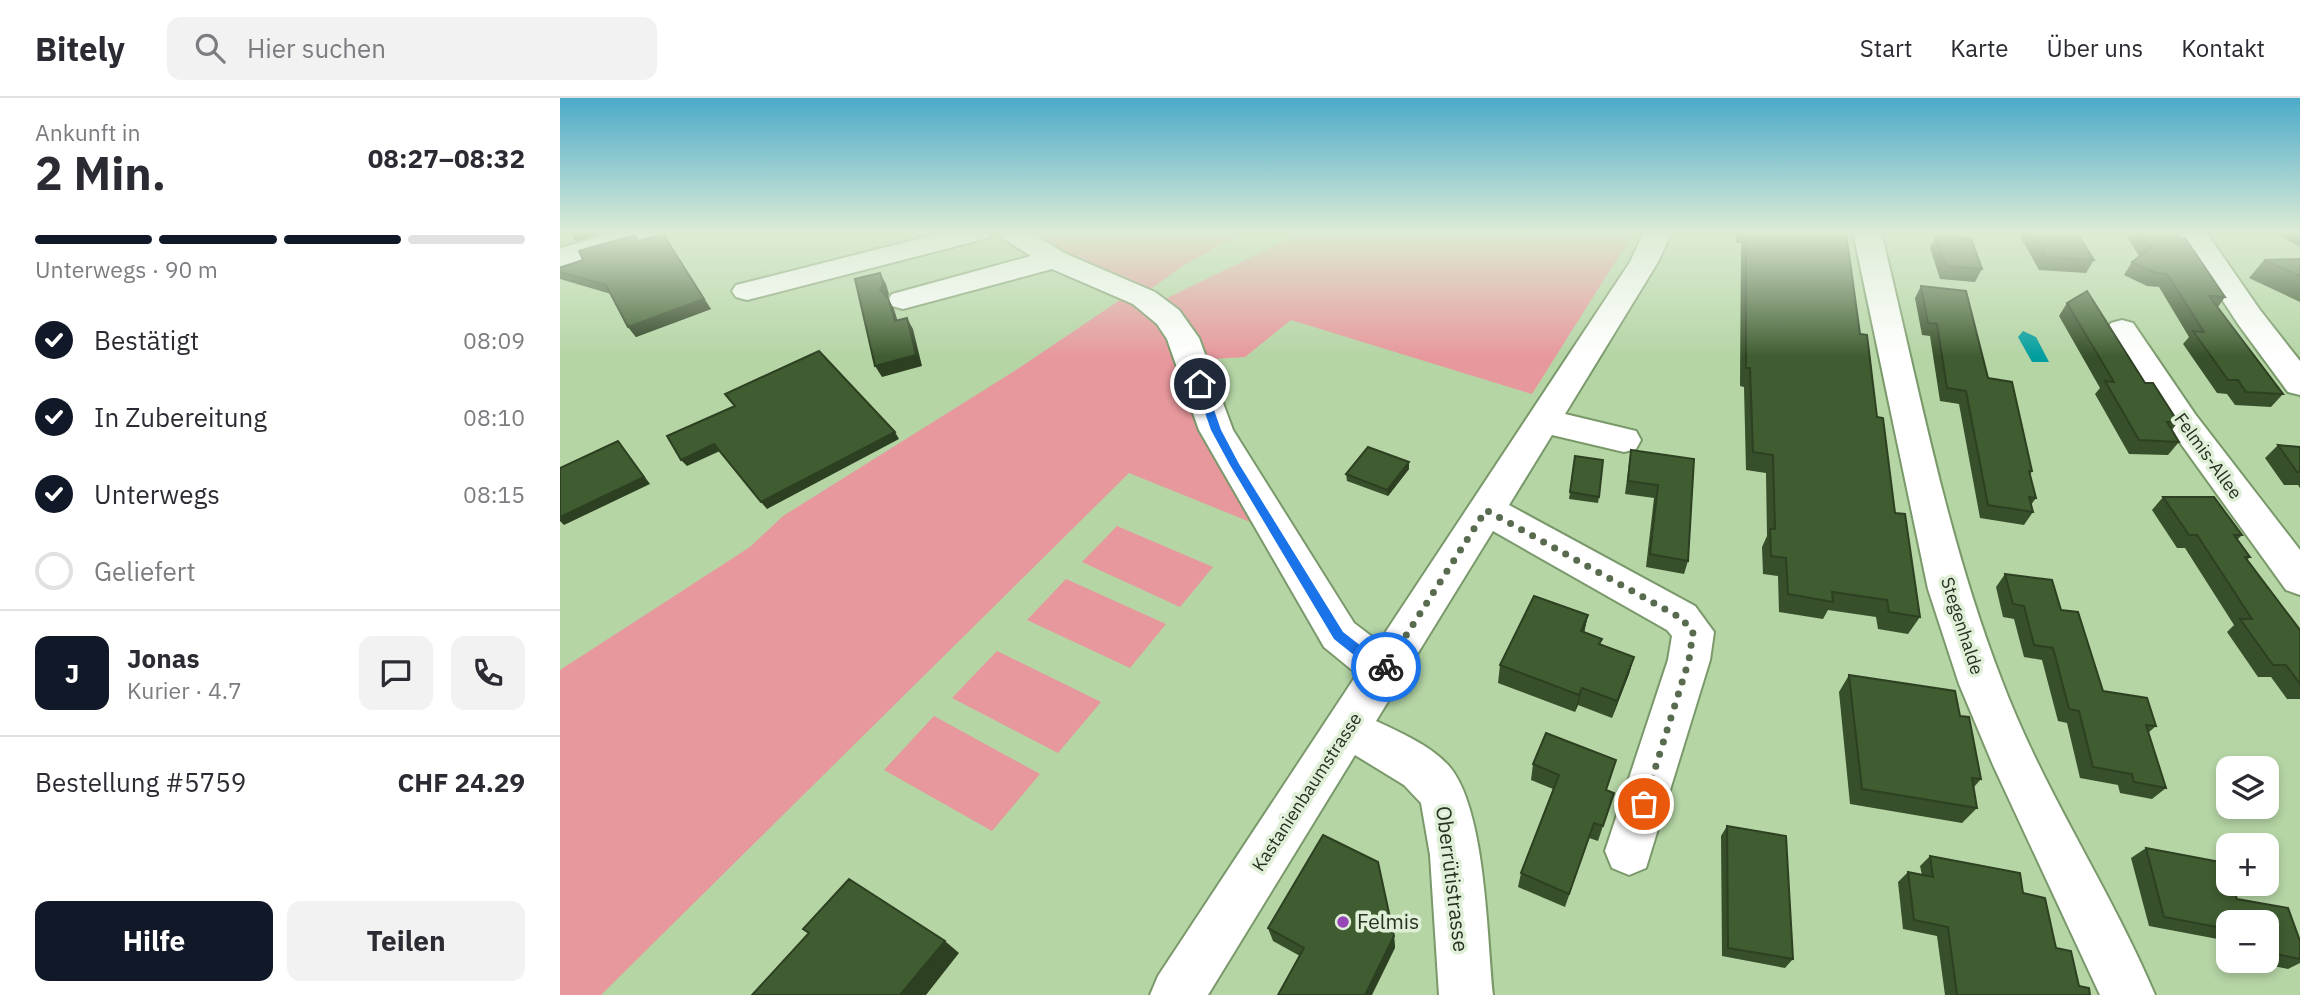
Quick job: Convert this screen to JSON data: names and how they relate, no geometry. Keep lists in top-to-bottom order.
{
  "streets": {
    "street": [
      "Felmis-Allee",
      "Stegenhalde",
      "Kastanienbaumstrasse",
      "Oberrütistrasse"
    ]
  },
  "crossings": [
    ["Kastanienbaumstrasse", "Oberrütistrasse"]
  ],
  "places": ["Felmis"],
  "page": {
    "header": "Bitely",
    "search": "Hier suchen",
    "nav": [
      "Start",
      "Karte",
      "Über uns",
      "Kontakt"
    ],
    "heading": ["2 Min.", "Ankunft in", "08:27–08:32"],
    "panel": [
      "Jonas",
      "Kurier · 4.7",
      "Bestellung #5759",
      "CHF 24.29"
    ],
    "bar": "Unterwegs · 90 m",
    "list": [
      ["Bestätigt", "08:09"],
      ["In Zubereitung", "08:10"],
      ["Unterwegs", "08:15"],
      "Geliefert"
    ],
    "round": "J",
    "map_buttons": ["+", "−"],
    "buttons": ["Hilfe", "Teilen"]
  }
}
